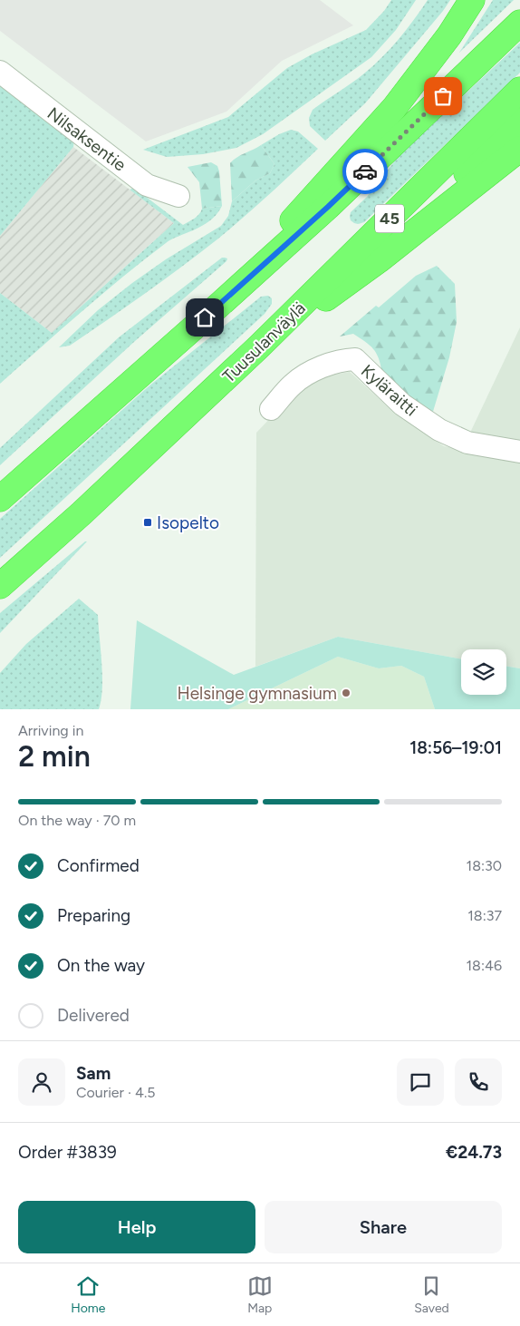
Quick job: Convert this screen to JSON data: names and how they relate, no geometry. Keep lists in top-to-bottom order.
{
  "streets": {
    "highway": ["45", "Tuusulanväylä"],
    "street": ["Nilsaksentie", "Kyläraitti"]
  },
  "places": {
    "transit": ["Isopelto"],
    "other": ["Helsinge gymnasium"]
  },
  "page": {
    "heading": ["2 min", "Arriving in", "18:56–19:01"],
    "panel": [
      "Sam",
      "Courier · 4.5",
      "Order #3839",
      "€24.73"
    ],
    "bar": "On the way · 70 m",
    "list": [
      ["Confirmed", "18:30"],
      ["Preparing", "18:37"],
      ["On the way", "18:46"],
      "Delivered"
    ],
    "buttons": ["Help", "Share"],
    "tabs": ["Home", "Map", "Saved"]
  }
}
